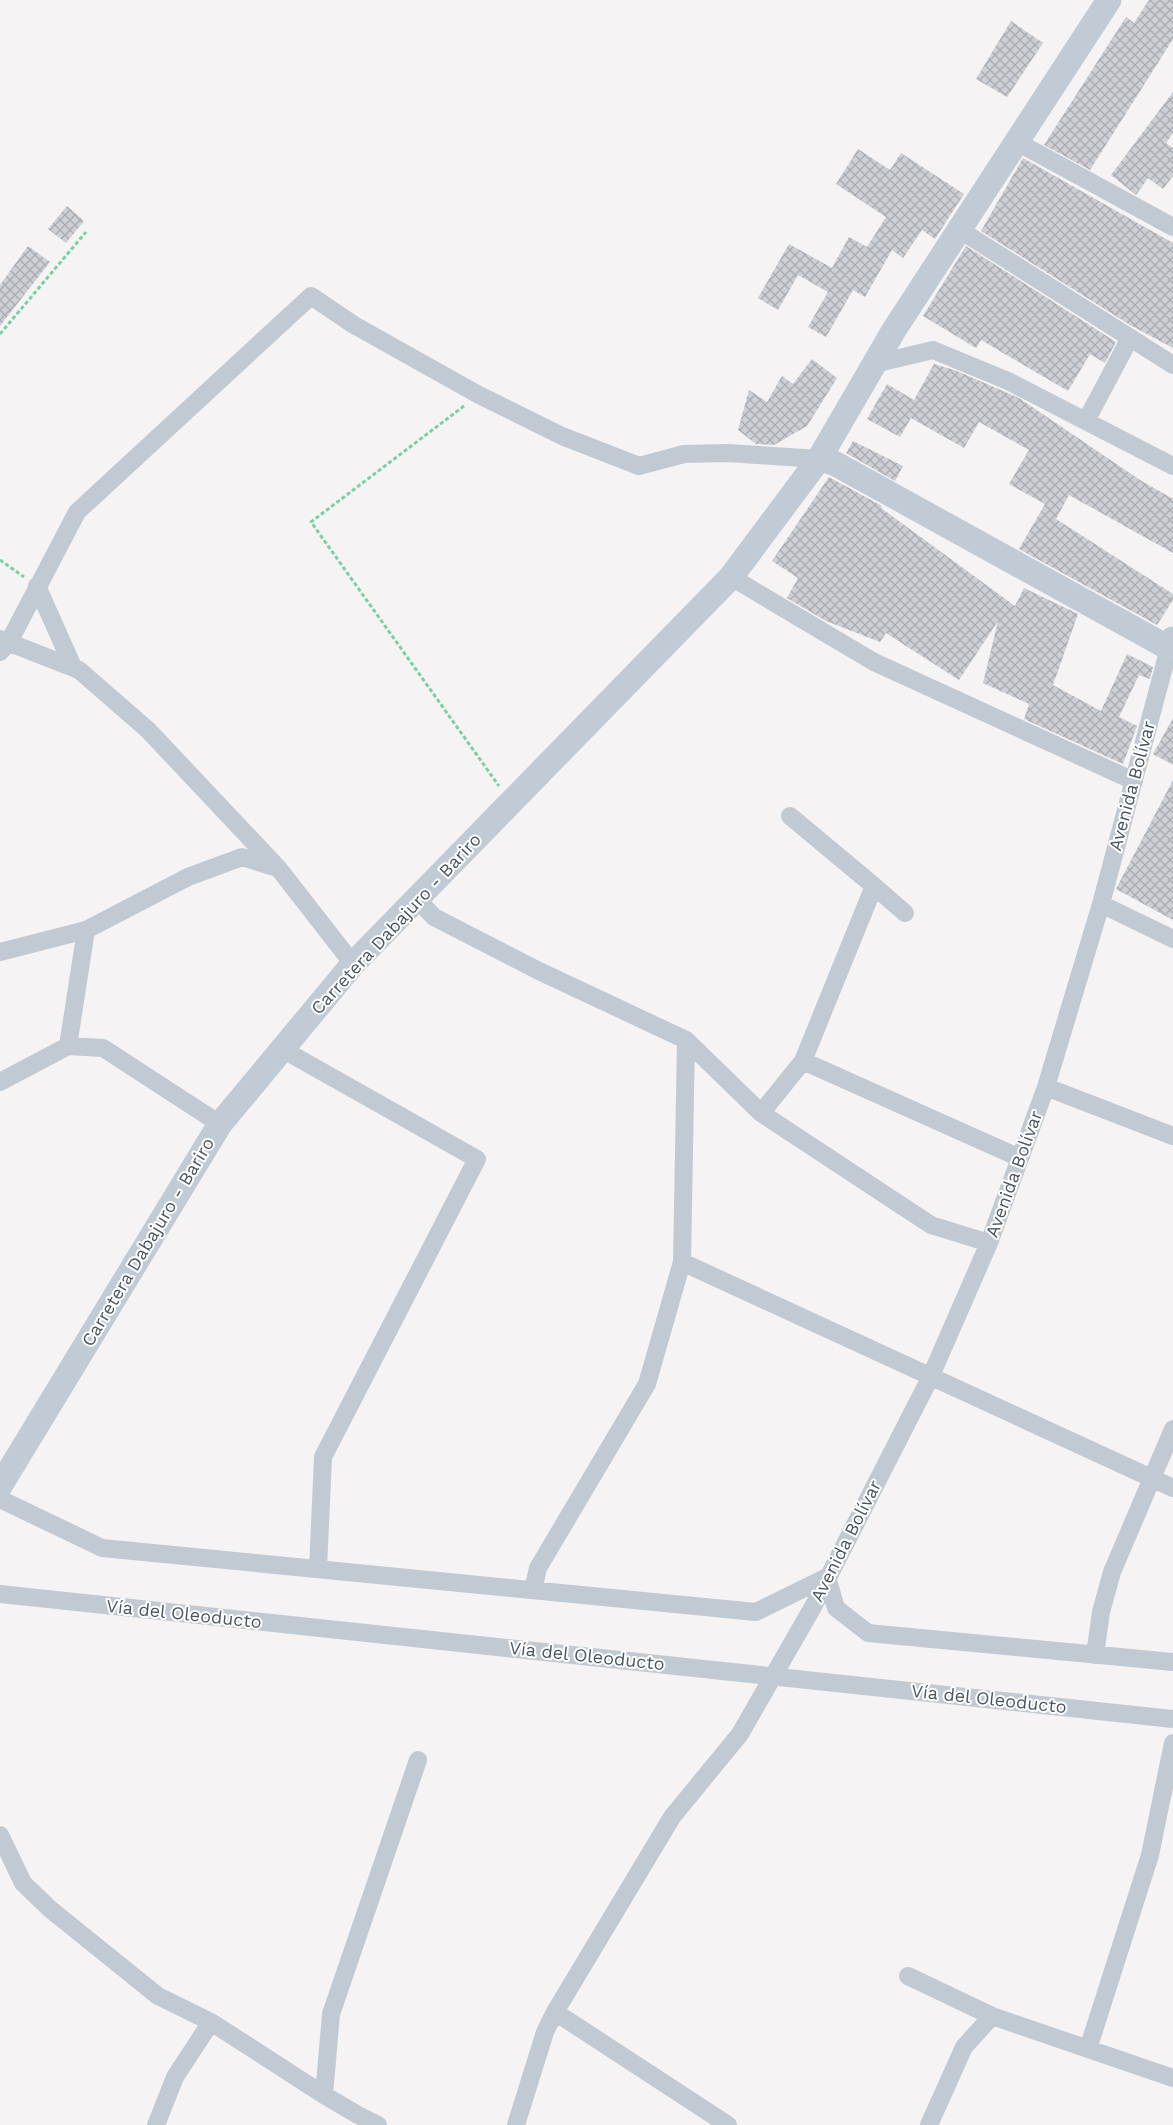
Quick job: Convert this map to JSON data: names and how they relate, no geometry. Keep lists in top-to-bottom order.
{
  "streets": {
    "street": ["Avenida Bolívar", "Carretera Dabajuro - Bariro", "Vía del Oleoducto"]
  },
  "crossings": [
    ["Avenida Bolívar", "Vía del Oleoducto"]
  ]
}
